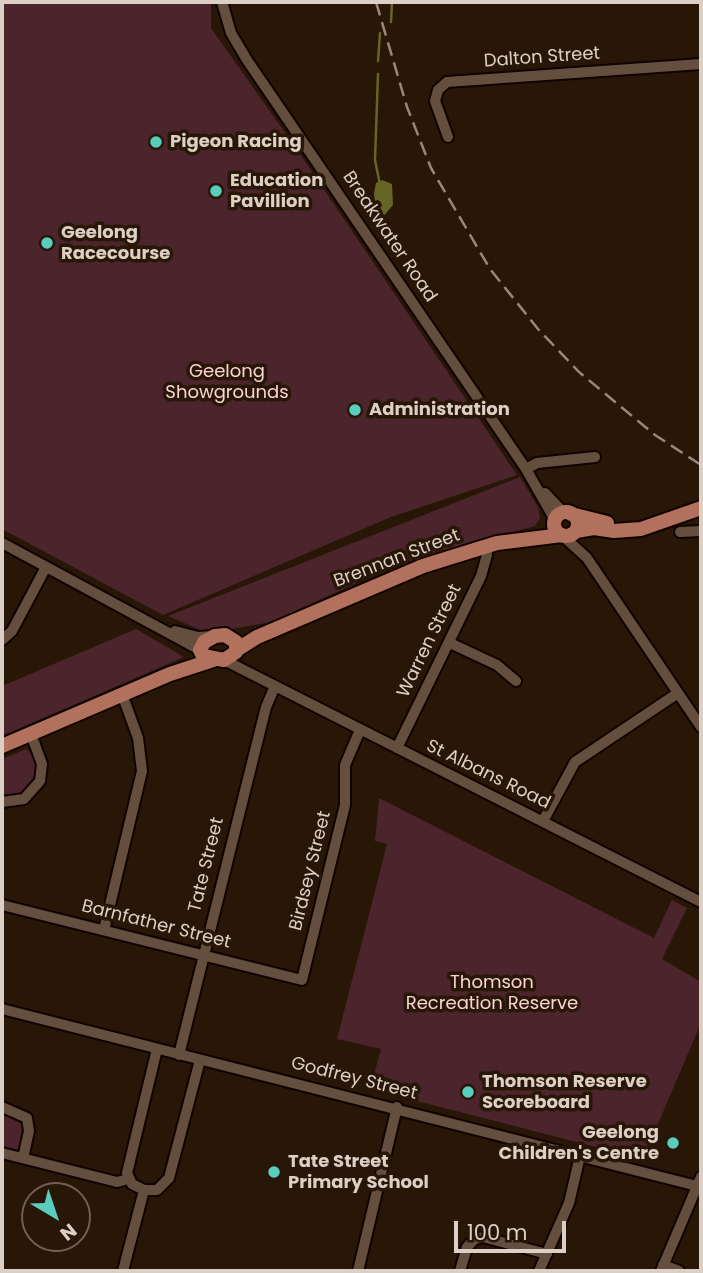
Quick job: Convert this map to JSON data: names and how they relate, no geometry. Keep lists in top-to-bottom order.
{
  "streets": {
    "main road": ["Brennan Street"],
    "street": [
      "Dalton Street",
      "Breakwater Road",
      "Warren Street",
      "St Albans Road",
      "Tate Street",
      "Birdsey Street",
      "Barnfather Street",
      "Godfrey Street"
    ]
  },
  "crossings": [
    ["Breakwater Road", "Brennan Street"],
    ["Brennan Street", "Warren Street"],
    ["Brennan Street", "St Albans Road"],
    ["Warren Street", "St Albans Road"],
    ["St Albans Road", "Tate Street"],
    ["St Albans Road", "Birdsey Street"],
    ["Tate Street", "Barnfather Street"],
    ["Tate Street", "Godfrey Street"],
    ["Birdsey Street", "Barnfather Street"]
  ],
  "parks": ["Geelong Showgrounds", "Thomson Recreation Reserve"],
  "places": [
    "Pigeon Racing",
    "Education Pavillion",
    "Geelong Racecourse",
    "Administration",
    "Thomson Reserve Scoreboard",
    "Geelong Children's Centre",
    "Tate Street Primary School"
  ],
  "scale_bar": "100 m",
  "north": "bottom right"
}
